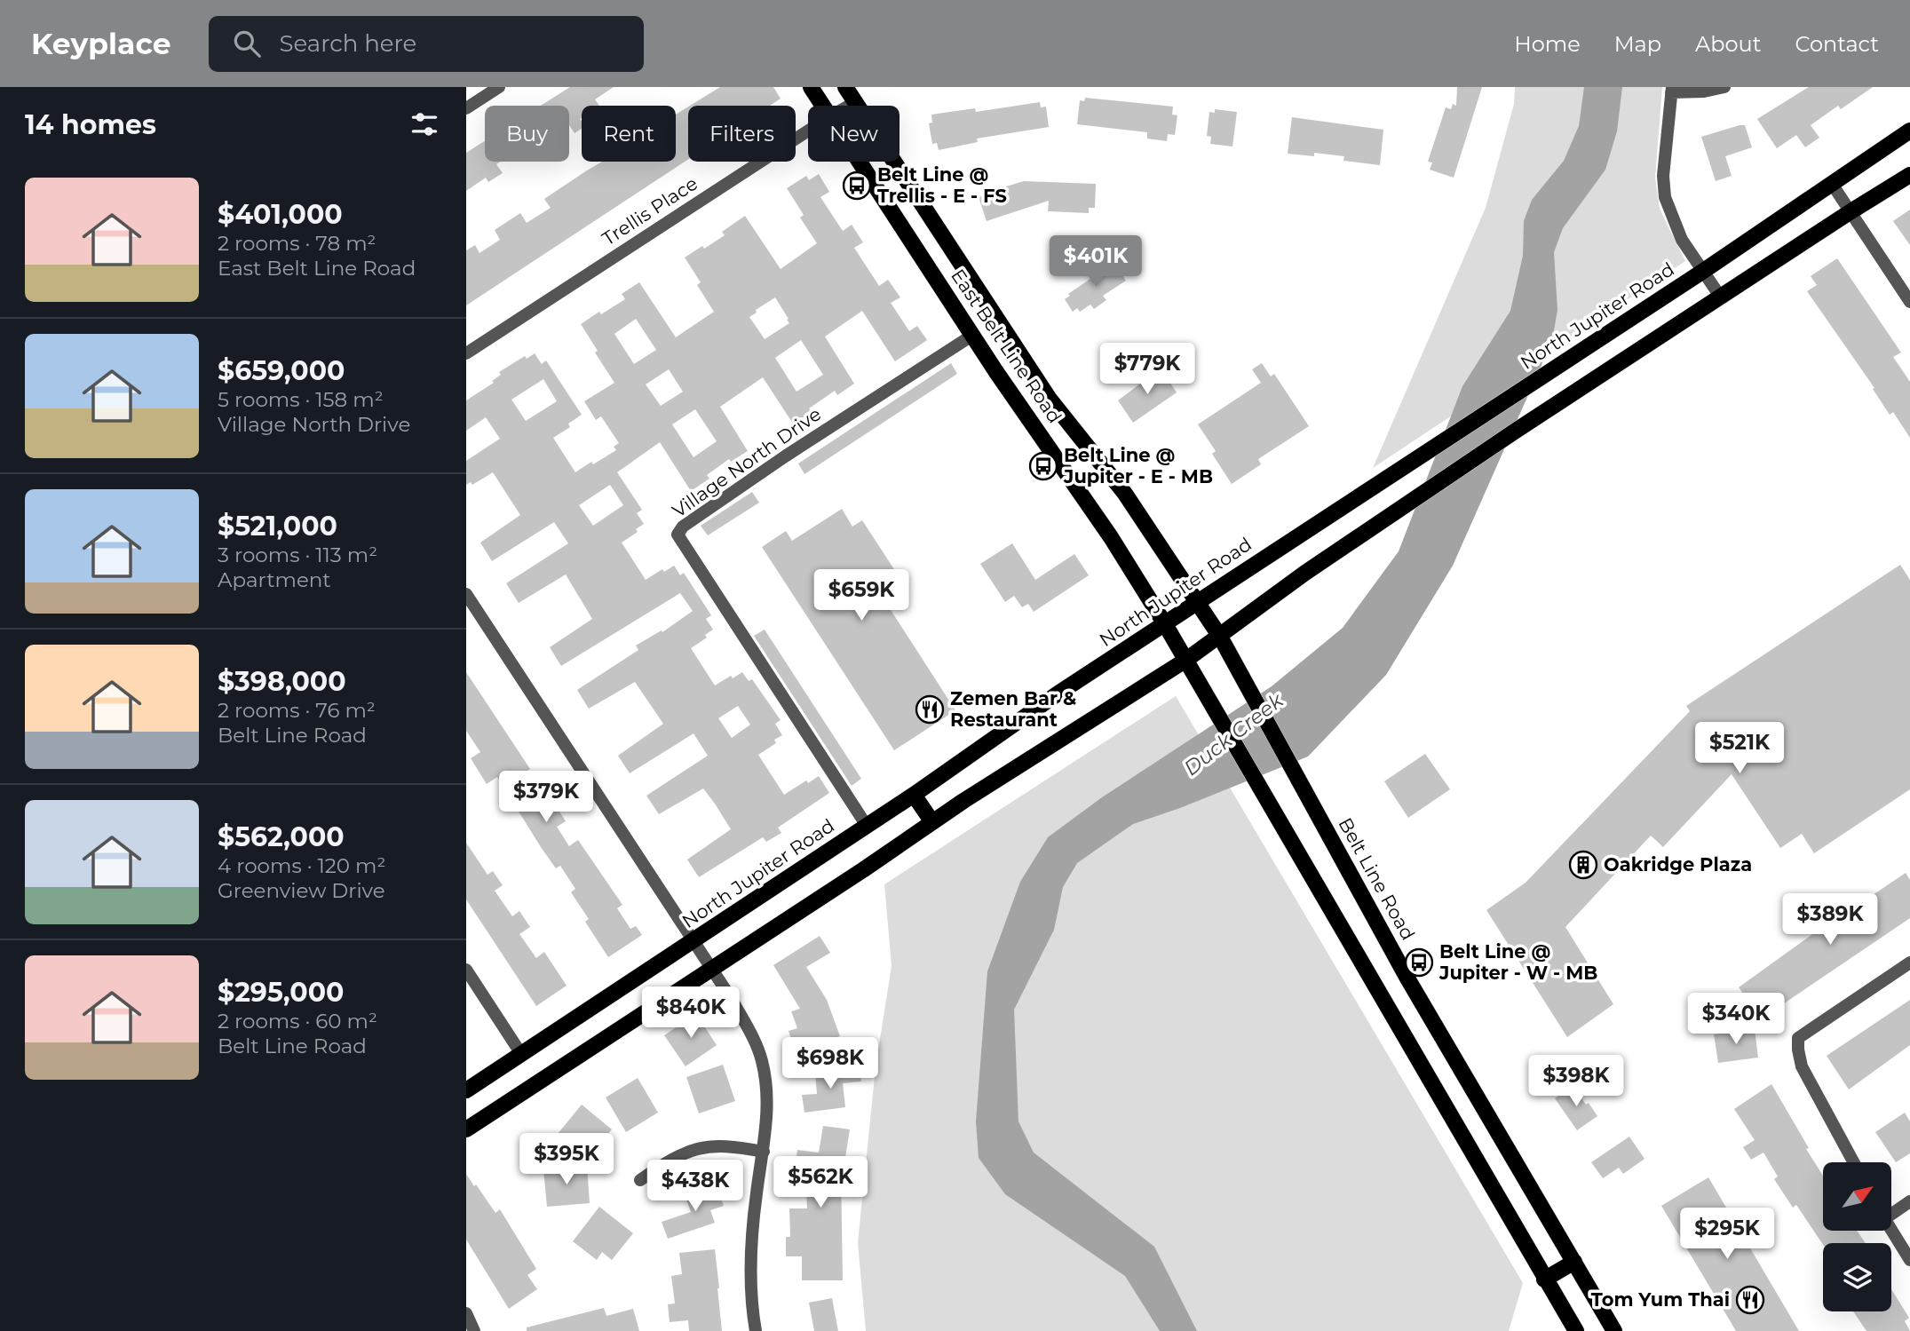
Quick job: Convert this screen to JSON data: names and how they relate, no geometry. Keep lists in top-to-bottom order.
{
  "streets": {
    "main road": ["North Jupiter Road", "East Belt Line Road", "Belt Line Road"],
    "street": ["Trellis Place", "Village North Drive"]
  },
  "crossings": [
    ["Trellis Place", "East Belt Line Road"],
    ["North Jupiter Road", "East Belt Line Road"],
    ["North Jupiter Road", "Village North Drive"],
    ["East Belt Line Road", "Village North Drive"],
    ["East Belt Line Road", "Belt Line Road"]
  ],
  "water": ["Duck Creek"],
  "places": {
    "bus stop": ["Belt Line @ Trellis - E - FS", "Belt Line @ Jupiter - E - MB", "Belt Line @ Jupiter - W - MB"],
    "restaurant": ["Zemen Bar & Restaurant", "Tom Yum Thai"],
    "building": ["Oakridge Plaza"]
  },
  "north": "top right",
  "page": {
    "header": "Keyplace",
    "search": "Search here",
    "nav": [
      "Home",
      "Map",
      "About",
      "Contact"
    ],
    "heading": "14 homes",
    "chip": [
      "Buy",
      "Rent",
      "Filters",
      "New"
    ],
    "list": [
      {
        "name": "$401,000",
        "note": "2 rooms · 78 m² · East Belt Line Road"
      },
      {
        "name": "$659,000",
        "note": "5 rooms · 158 m² · Village North Drive"
      },
      {
        "name": "$521,000",
        "note": "3 rooms · 113 m² · Apartment"
      },
      {
        "name": "$398,000",
        "note": "2 rooms · 76 m² · Belt Line Road"
      },
      {
        "name": "$562,000",
        "note": "4 rooms · 120 m² · Greenview Drive"
      },
      {
        "name": "$295,000",
        "note": "2 rooms · 60 m² · Belt Line Road"
      }
    ],
    "price": [
      "$401K",
      "$779K",
      "$659K",
      "$521K",
      "$379K",
      "$389K",
      "$840K",
      "$340K",
      "$698K",
      "$398K",
      "$395K",
      "$562K",
      "$438K",
      "$295K"
    ]
  }
}
